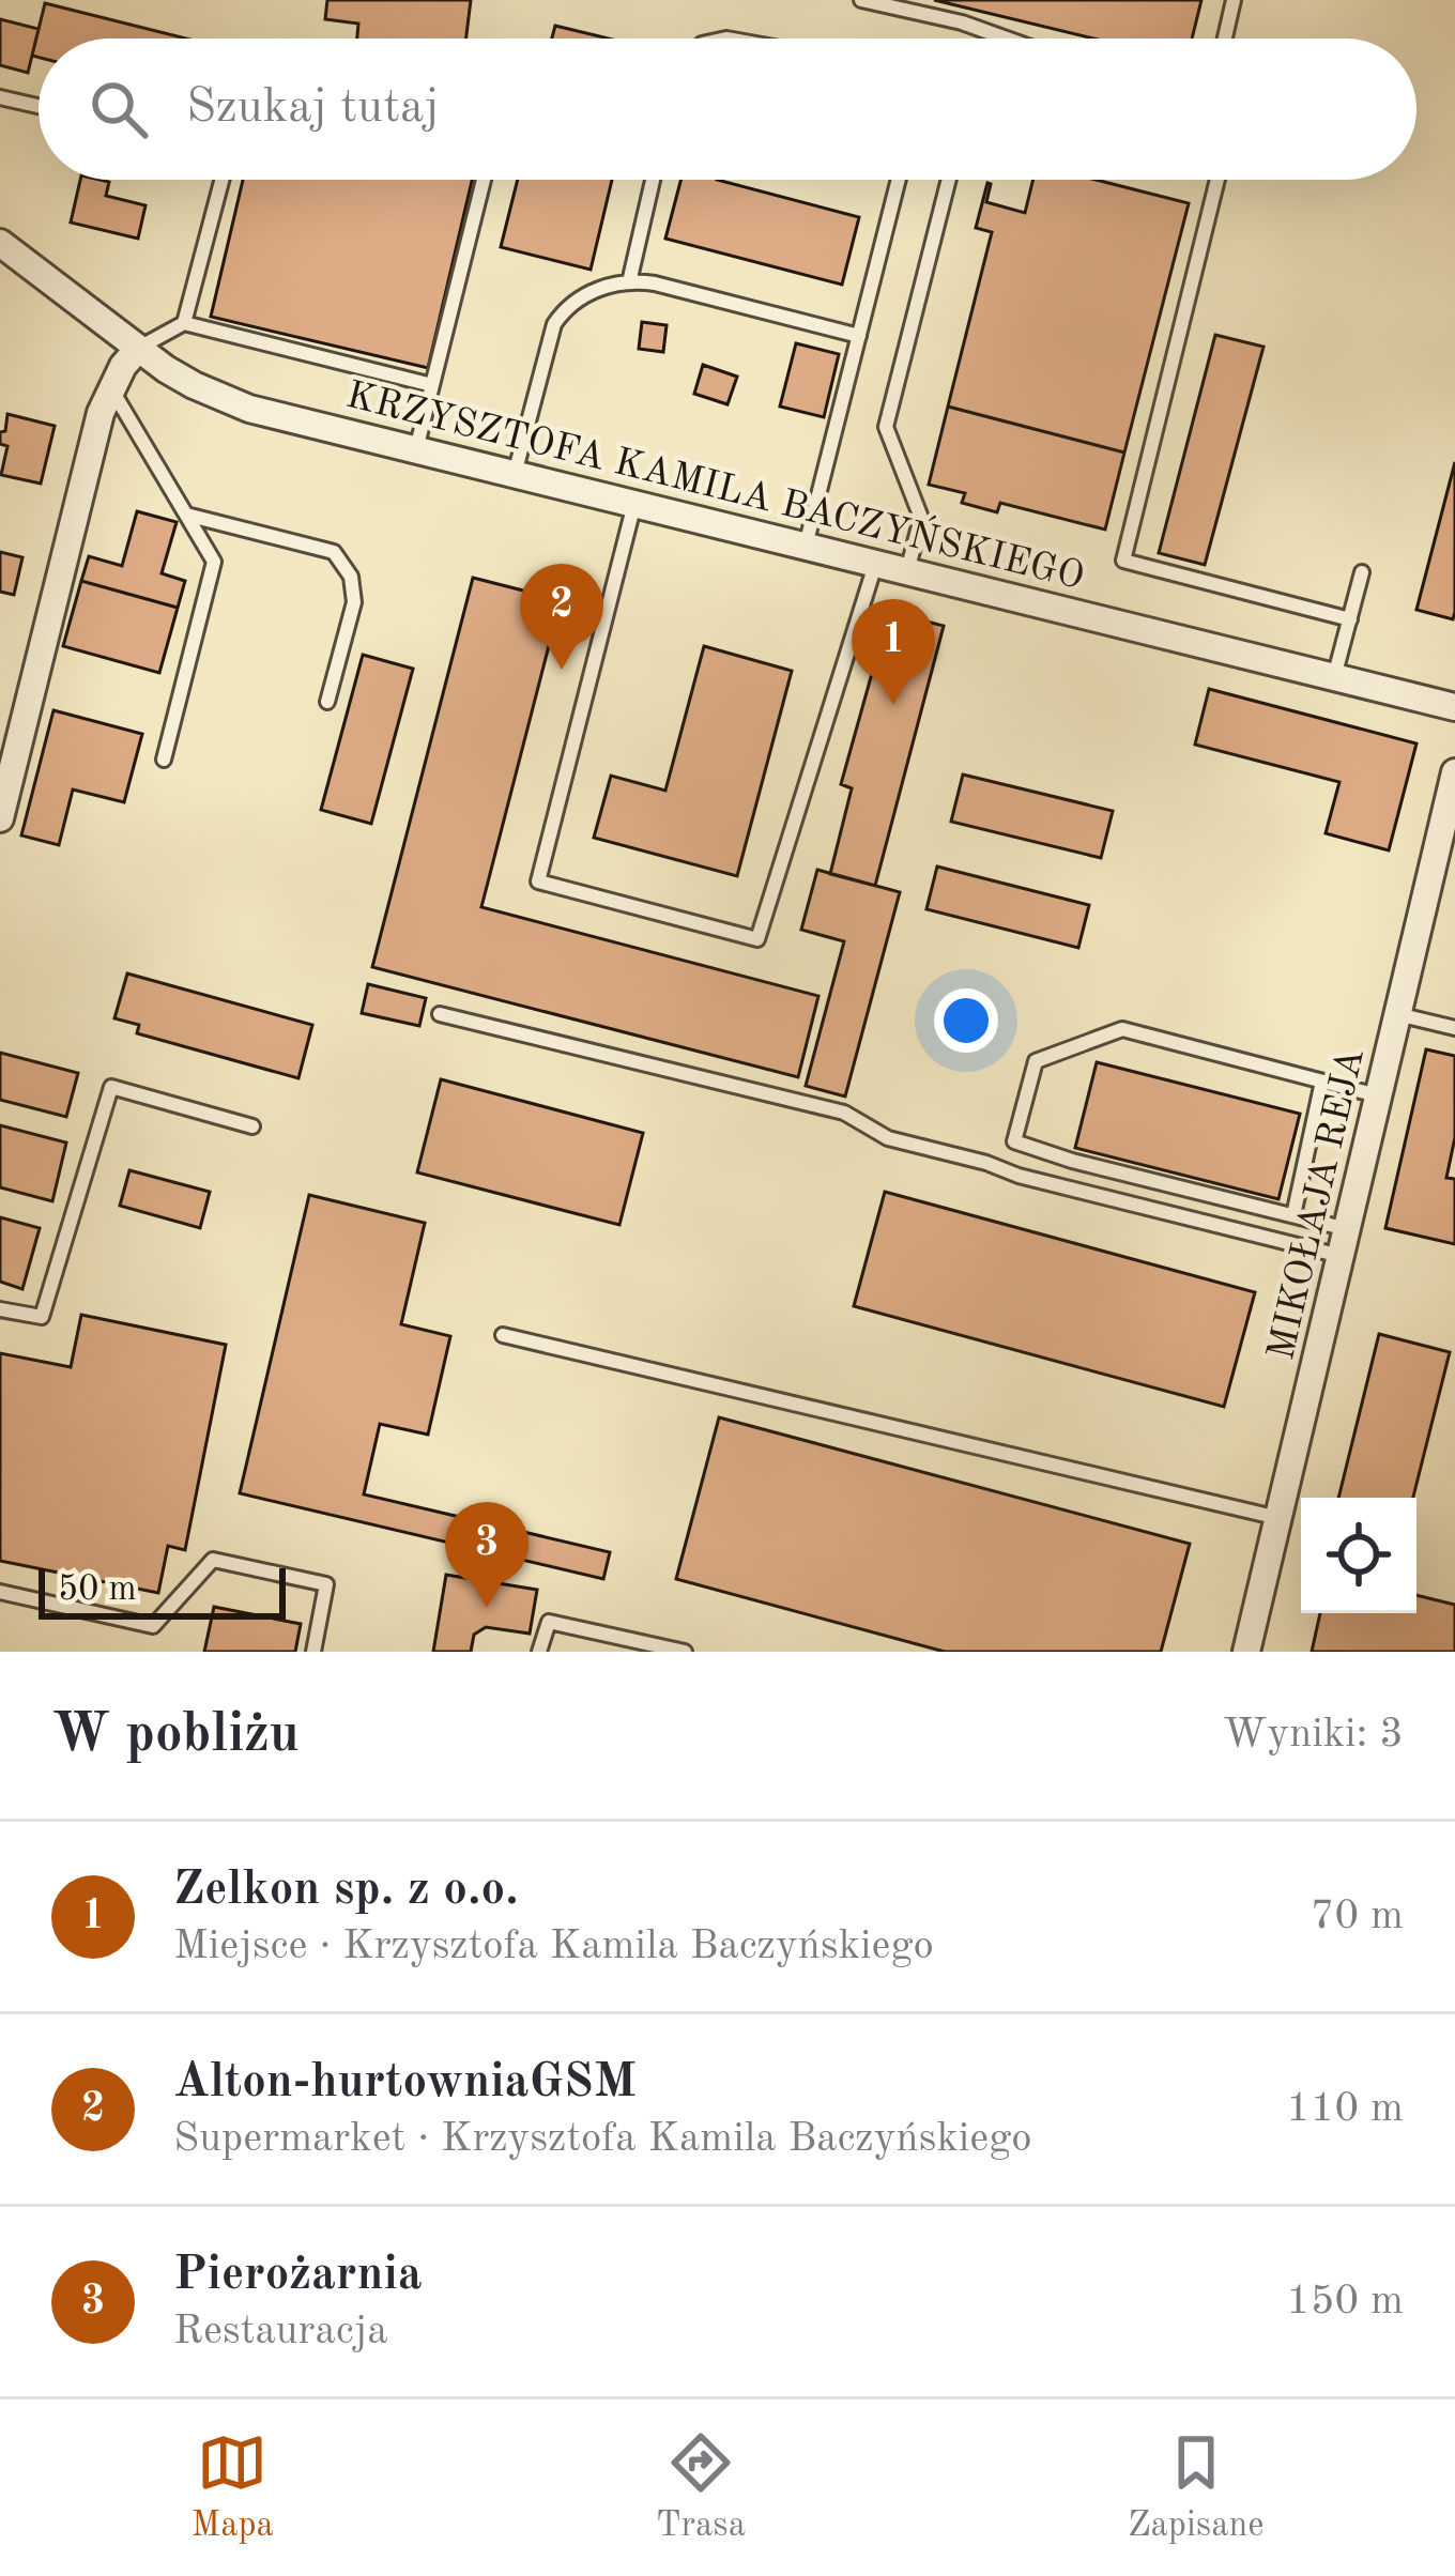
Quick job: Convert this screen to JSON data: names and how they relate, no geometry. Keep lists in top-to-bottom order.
{
  "streets": {
    "street": ["KRZYSZTOFA KAMILA BACZYŃSKIEGO", "MIKOŁAJA REJA"]
  },
  "scale_bar": "50 m",
  "page": {
    "search": "Szukaj tutaj",
    "pins": ["2", "1", "3"],
    "scale": "50 m",
    "heading": ["W pobliżu", "Wyniki: 3"],
    "list": [
      {
        "mark": "1",
        "name": "Zelkon sp. z o.o.",
        "note": "Miejsce · Krzysztofa Kamila Baczyńskiego",
        "value": "70 m"
      },
      {
        "mark": "2",
        "name": "Alton-hurtowniaGSM",
        "note": "Supermarket · Krzysztofa Kamila Baczyńskiego",
        "value": "110 m"
      },
      {
        "mark": "3",
        "name": "Pierożarnia",
        "note": "Restauracja",
        "value": "150 m"
      }
    ],
    "nav": ["Mapa", "Trasa", "Zapisane"]
  }
}
